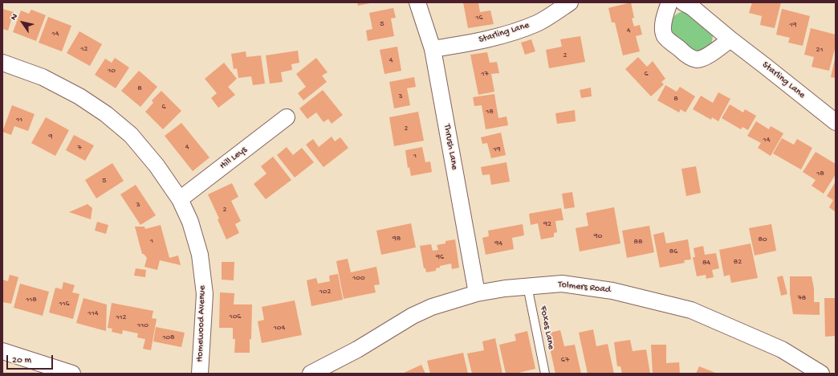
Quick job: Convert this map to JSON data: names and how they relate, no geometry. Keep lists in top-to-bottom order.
{
  "streets": {
    "street": [
      "Starling Lane",
      "Thrush Lane",
      "Hill Leys",
      "Tolmers Road",
      "Homewood Avenue"
    ],
    "lane": ["Foxes Lane"]
  },
  "crossings": [
    ["Starling Lane", "Thrush Lane"],
    ["Thrush Lane", "Tolmers Road"],
    ["Hill Leys", "Homewood Avenue"],
    ["Tolmers Road", "Foxes Lane"]
  ],
  "house_numbers": [
    "16",
    "5",
    "19",
    "4",
    "14",
    "12",
    "21",
    "2",
    "4",
    "10",
    "17",
    "6",
    "8",
    "3",
    "8",
    "6",
    "18",
    "11",
    "2",
    "9",
    "14",
    "4",
    "7",
    "19",
    "1",
    "18",
    "5",
    "3",
    "2",
    "92",
    "90",
    "98",
    "80",
    "1",
    "88",
    "94",
    "86",
    "96",
    "82",
    "84",
    "100",
    "102",
    "78",
    "118",
    "116",
    "114",
    "106",
    "112",
    "110",
    "104",
    "108",
    "67"
  ],
  "scale_bar": "20 m",
  "north": "top left"
}
